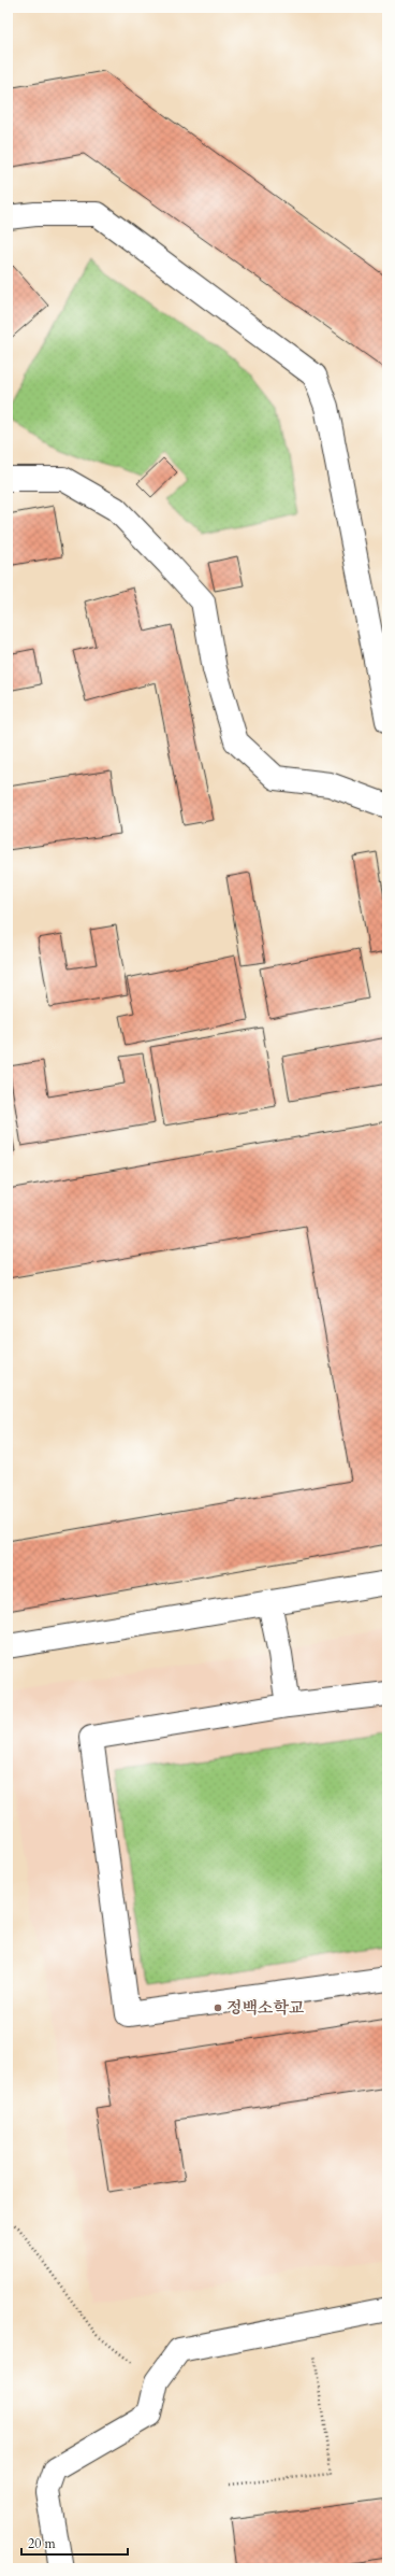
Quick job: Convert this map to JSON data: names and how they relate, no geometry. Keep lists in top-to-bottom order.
{
  "places": ["정백소학교"],
  "scale_bar": "20 m"
}
